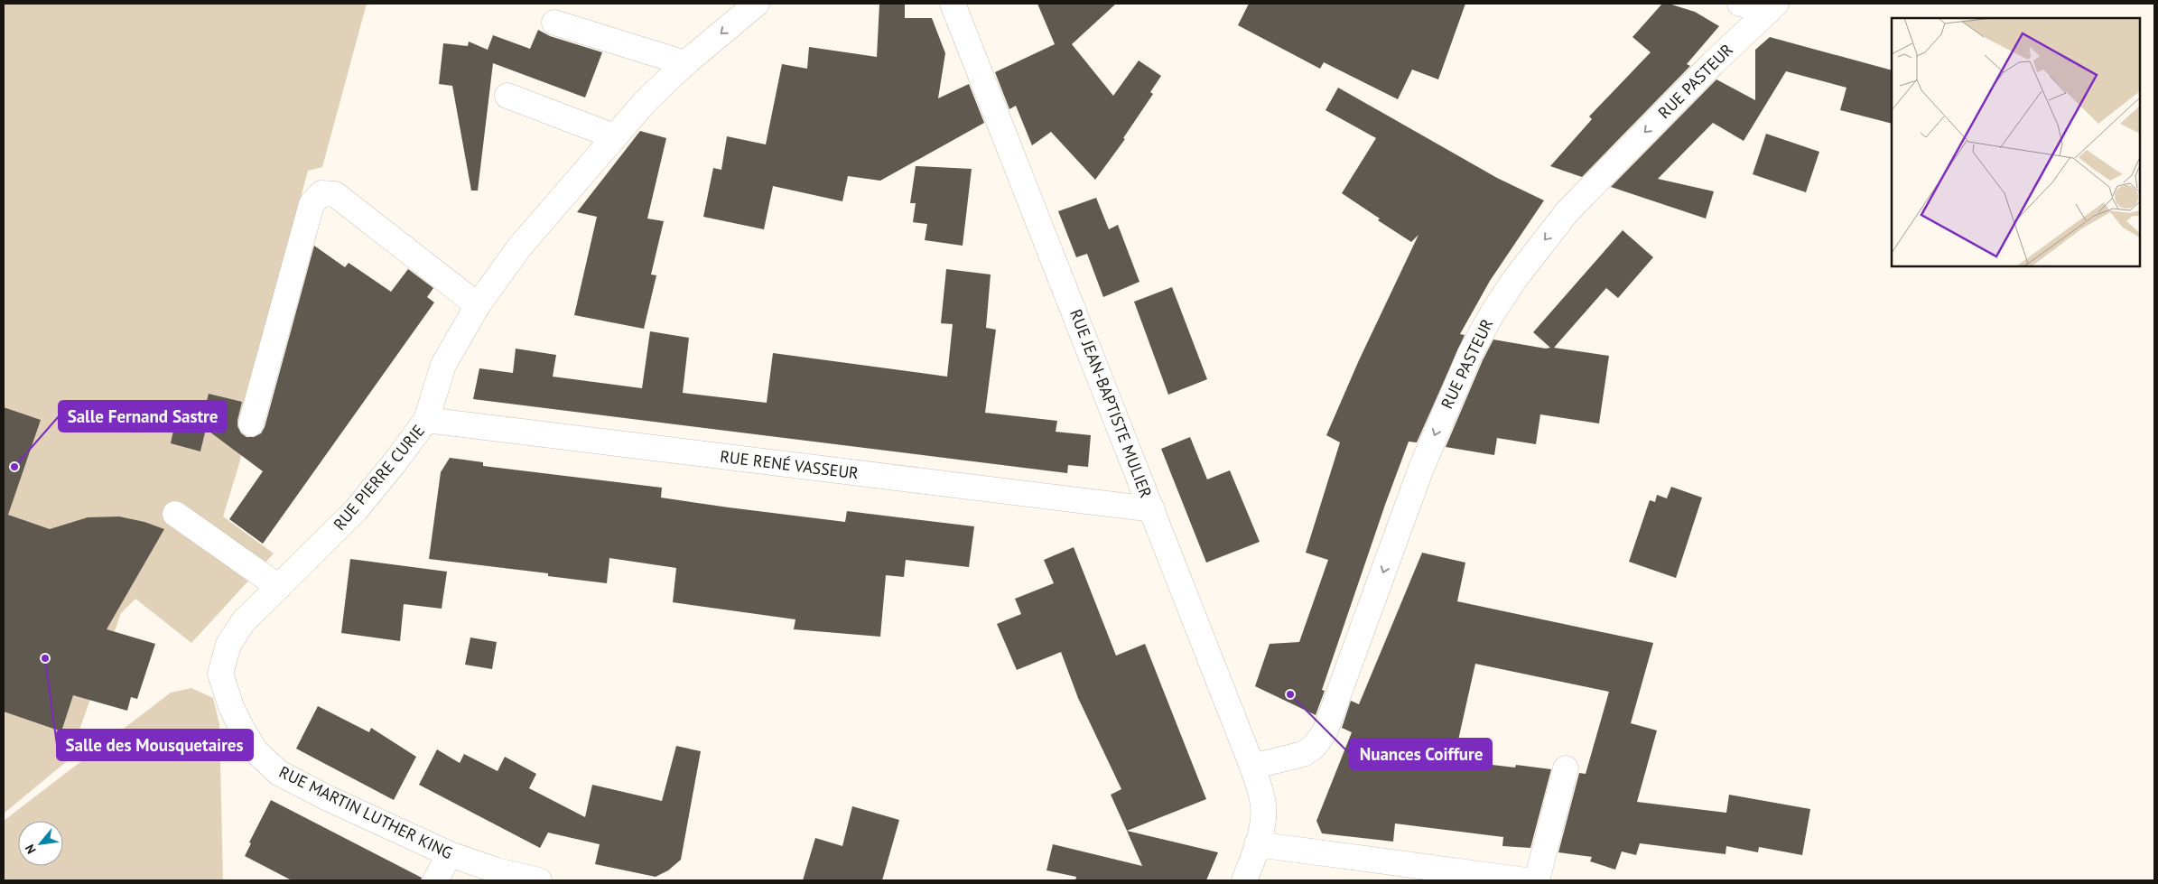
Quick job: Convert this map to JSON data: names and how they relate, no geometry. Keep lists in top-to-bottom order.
{
  "streets": {
    "street": [
      "RUE PASTEUR",
      "RUE JEAN-BAPTISTE MULIER",
      "RUE RENÉ VASSEUR",
      "RUE PIERRE CURIE",
      "RUE MARTIN LUTHER KING"
    ]
  },
  "crossings": [
    ["RUE PASTEUR", "RUE JEAN-BAPTISTE MULIER"],
    ["RUE JEAN-BAPTISTE MULIER", "RUE RENÉ VASSEUR"],
    ["RUE RENÉ VASSEUR", "RUE PIERRE CURIE"],
    ["RUE PIERRE CURIE", "RUE MARTIN LUTHER KING"]
  ],
  "one_way": ["RUE PASTEUR"],
  "places": ["Salle Fernand Sastre", "Salle des Mousquetaires", "Nuances Coiffure"],
  "north": "bottom left"
}
